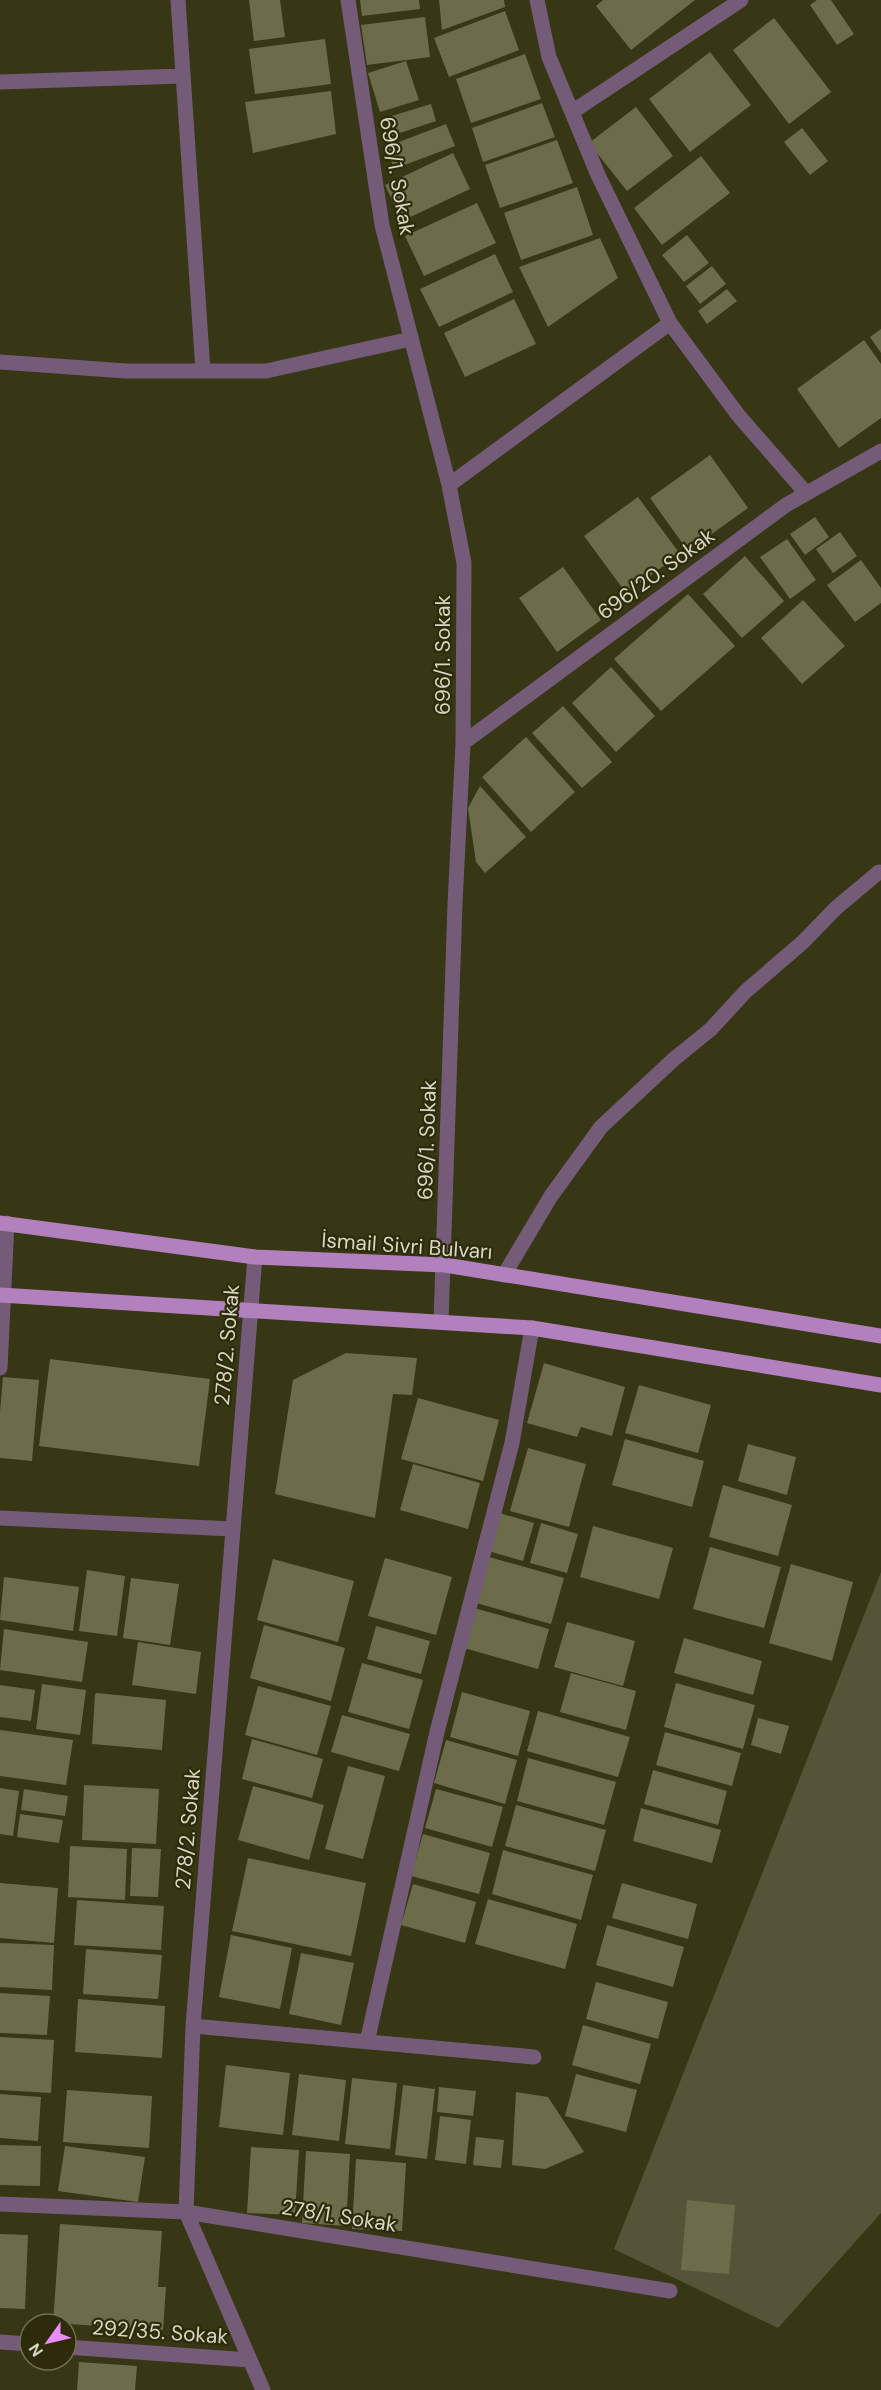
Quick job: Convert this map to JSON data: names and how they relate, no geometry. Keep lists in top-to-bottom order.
{
  "streets": {
    "main road": ["İsmail Sivri Bulvarı"],
    "street": [
      "696/1. Sokak",
      "696/20. Sokak",
      "278/2. Sokak",
      "278/1. Sokak",
      "292/35. Sokak"
    ]
  },
  "crossings": [
    ["696/1. Sokak", "696/20. Sokak"],
    ["696/1. Sokak", "İsmail Sivri Bulvarı"],
    ["İsmail Sivri Bulvarı", "278/2. Sokak"],
    ["278/2. Sokak", "278/1. Sokak"],
    ["278/2. Sokak", "292/35. Sokak"]
  ],
  "north": "bottom left"
}
